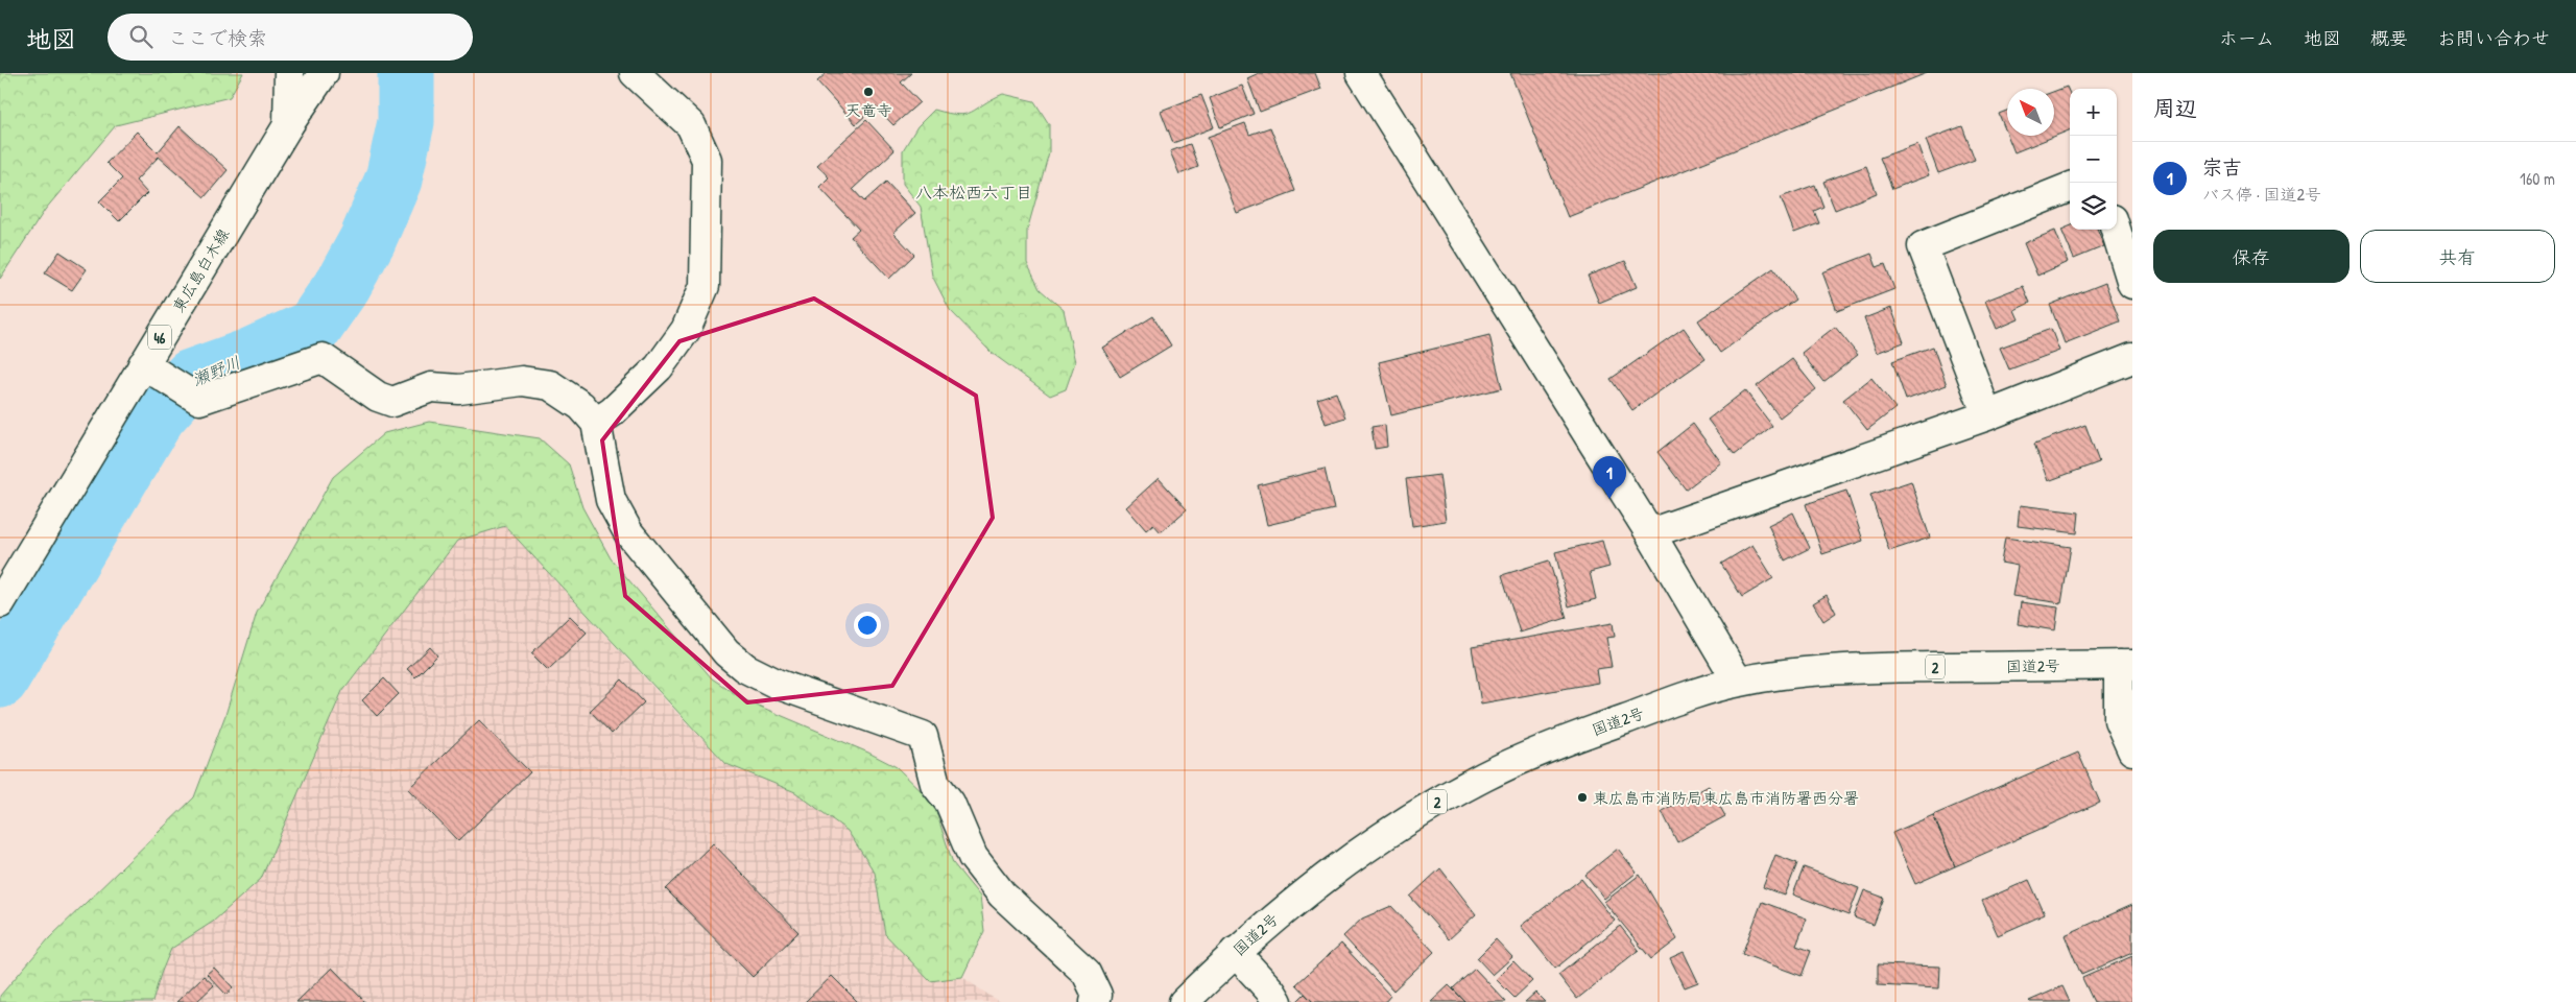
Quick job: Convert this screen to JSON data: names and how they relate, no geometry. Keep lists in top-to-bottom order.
{
  "streets": {
    "main road": [
      "東広島白木線",
      "46",
      "国道2号",
      "2"
    ]
  },
  "districts": ["八本松西六丁目"],
  "water": ["瀬野川"],
  "places": ["天竜寺", "東広島市消防局東広島市消防署西分署"],
  "north": "top left",
  "page": {
    "header": "地図",
    "search": "ここで検索",
    "nav": [
      "ホーム",
      "地図",
      "概要",
      "お問い合わせ"
    ],
    "heading": "周辺",
    "map_buttons": ["+", "−"],
    "list": [
      {
        "mark": "1",
        "name": "宗吉",
        "note": "バス停 · 国道2号",
        "value": "160 m"
      }
    ],
    "buttons": ["保存", "共有"],
    "pins": "1"
  }
}
